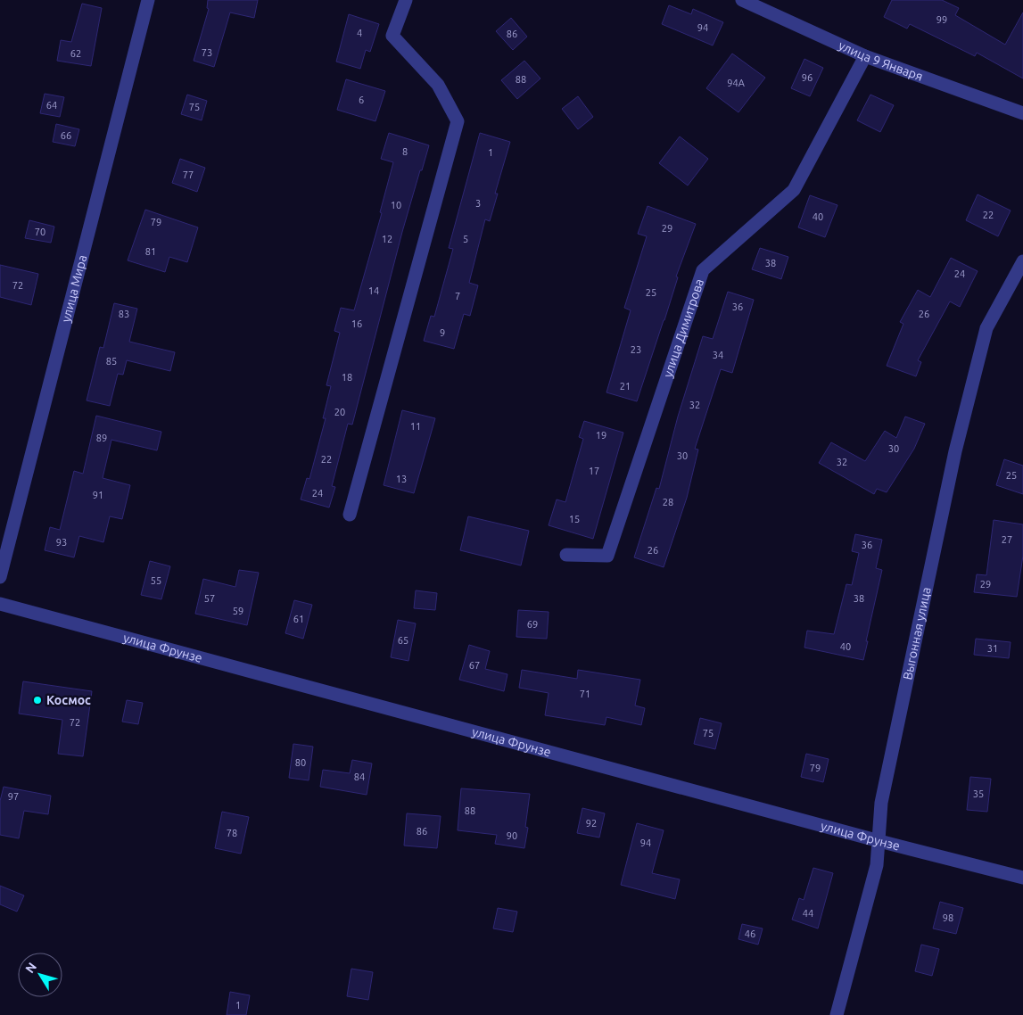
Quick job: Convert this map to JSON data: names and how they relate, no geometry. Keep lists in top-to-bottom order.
{
  "streets": {
    "street": [
      "улица 9 Января",
      "улица Мира",
      "улица Димитрова",
      "Выгонная улица",
      "улица Фрунзе"
    ]
  },
  "crossings": [
    ["улица 9 Января", "улица Димитрова"],
    ["Выгонная улица", "улица Фрунзе"]
  ],
  "places": ["Космос"],
  "house_numbers": [
    "99",
    "94",
    "4",
    "86",
    "73",
    "62",
    "96",
    "88",
    "94А",
    "6",
    "64",
    "75",
    "66",
    "8",
    "1",
    "77",
    "3",
    "10",
    "22",
    "40",
    "79",
    "29",
    "70",
    "12",
    "5",
    "81",
    "38",
    "24",
    "72",
    "14",
    "25",
    "7",
    "36",
    "83",
    "26",
    "16",
    "9",
    "23",
    "34",
    "85",
    "18",
    "21",
    "32",
    "20",
    "11",
    "19",
    "89",
    "30",
    "30",
    "22",
    "32",
    "17",
    "25",
    "13",
    "24",
    "91",
    "28",
    "15",
    "27",
    "93",
    "36",
    "26",
    "55",
    "29",
    "57",
    "38",
    "59",
    "61",
    "69",
    "65",
    "40",
    "31",
    "67",
    "71",
    "72",
    "75",
    "80",
    "79",
    "84",
    "35",
    "97",
    "88",
    "92",
    "86",
    "78",
    "90",
    "94",
    "44",
    "98",
    "46",
    "1"
  ],
  "north": "top left"
}
